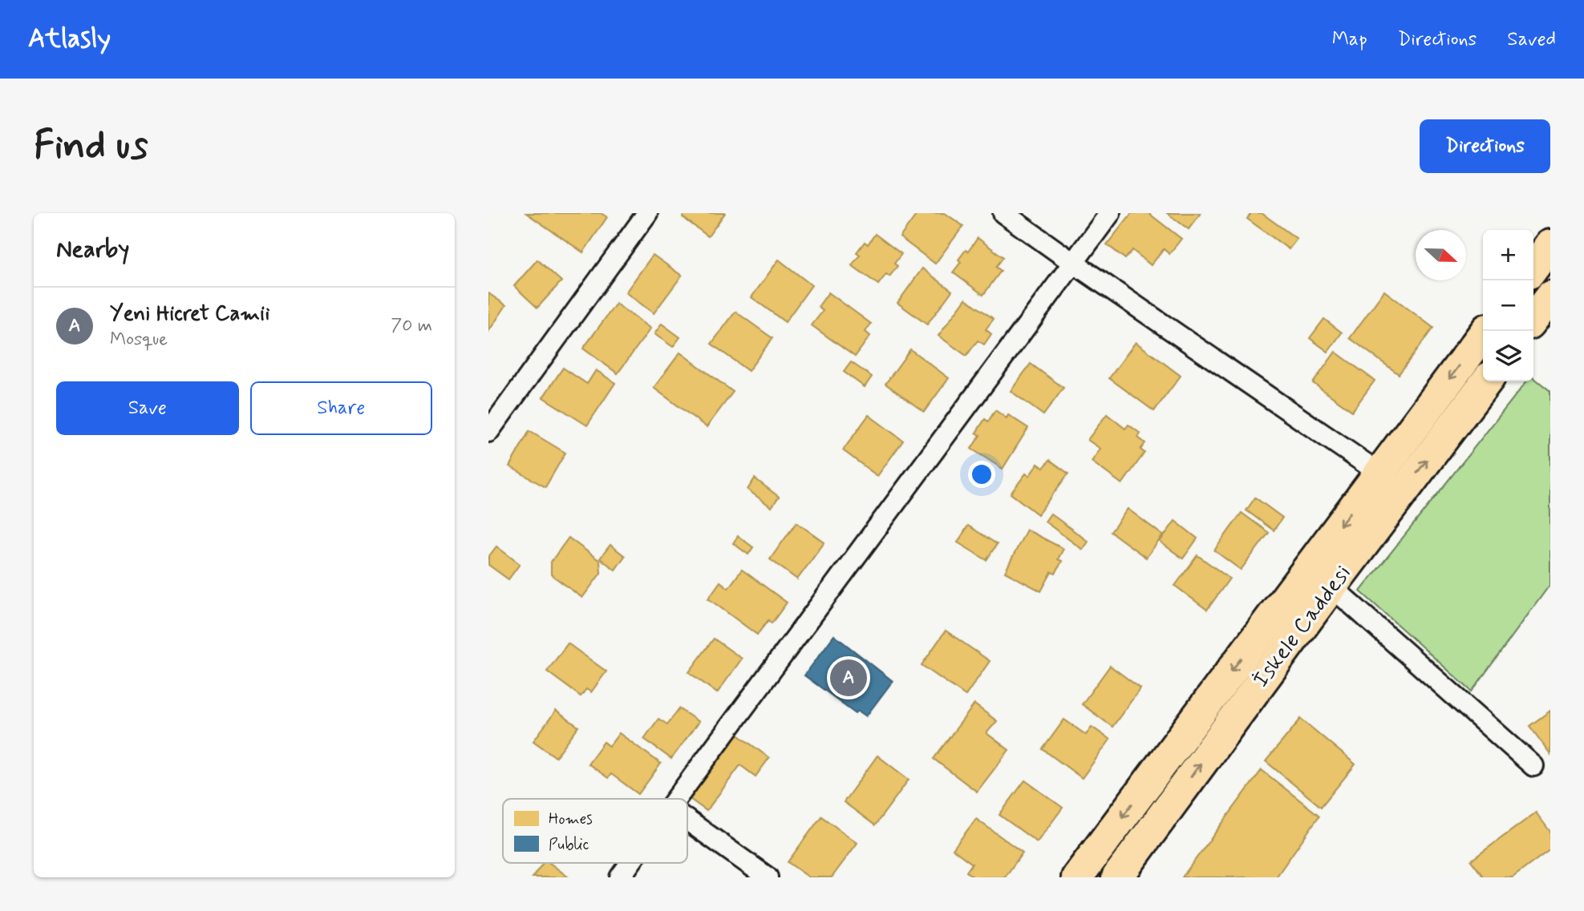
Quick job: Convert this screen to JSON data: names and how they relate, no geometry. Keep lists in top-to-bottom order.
{
  "streets": {
    "main road": ["İskele Caddesi"]
  },
  "legend": ["Homes", "Public"],
  "north": "right",
  "page": {
    "header": "Atlasly",
    "nav": ["Map", "Directions", "Saved"],
    "buttons": [
      "Directions",
      ["Save", "Share"]
    ],
    "title": "Find us",
    "heading": "Nearby",
    "map_buttons": ["+", "−"],
    "list": [
      {
        "mark": "A",
        "name": "Yeni Hicret Camii",
        "note": "Mosque",
        "value": "70 m"
      }
    ],
    "pins": "A"
  }
}
